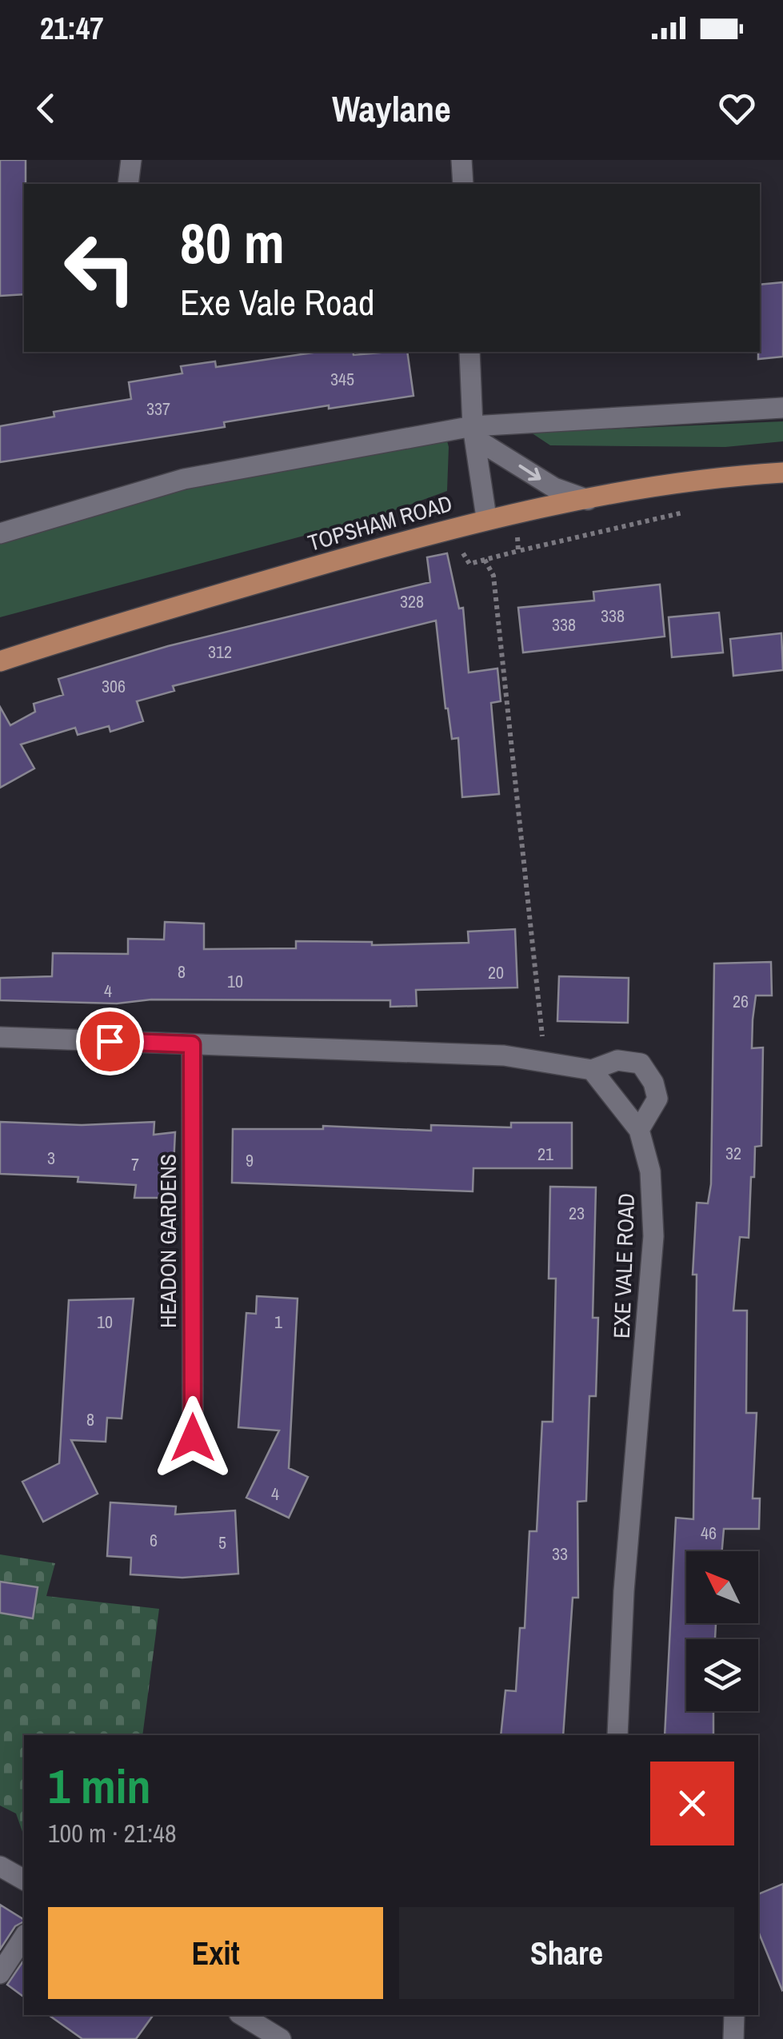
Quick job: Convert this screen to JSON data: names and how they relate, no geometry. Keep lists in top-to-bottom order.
{
  "streets": {
    "main road": ["TOPSHAM ROAD"],
    "street": ["HEADON GARDENS", "EXE VALE ROAD"]
  },
  "house_numbers": [
    "345",
    "337",
    "328",
    "338",
    "338",
    "312",
    "306",
    "8",
    "20",
    "10",
    "4",
    "26",
    "32",
    "21",
    "3",
    "9",
    "7",
    "23",
    "10",
    "1",
    "8",
    "4",
    "46",
    "6",
    "5",
    "33"
  ],
  "north": "top left",
  "page": {
    "status": "21:47",
    "header": "Waylane",
    "turn": ["80 m", "Exe Vale Road"],
    "heading": ["1 min", "100 m · 21:48"],
    "buttons": ["Exit", "Share"]
  }
}
